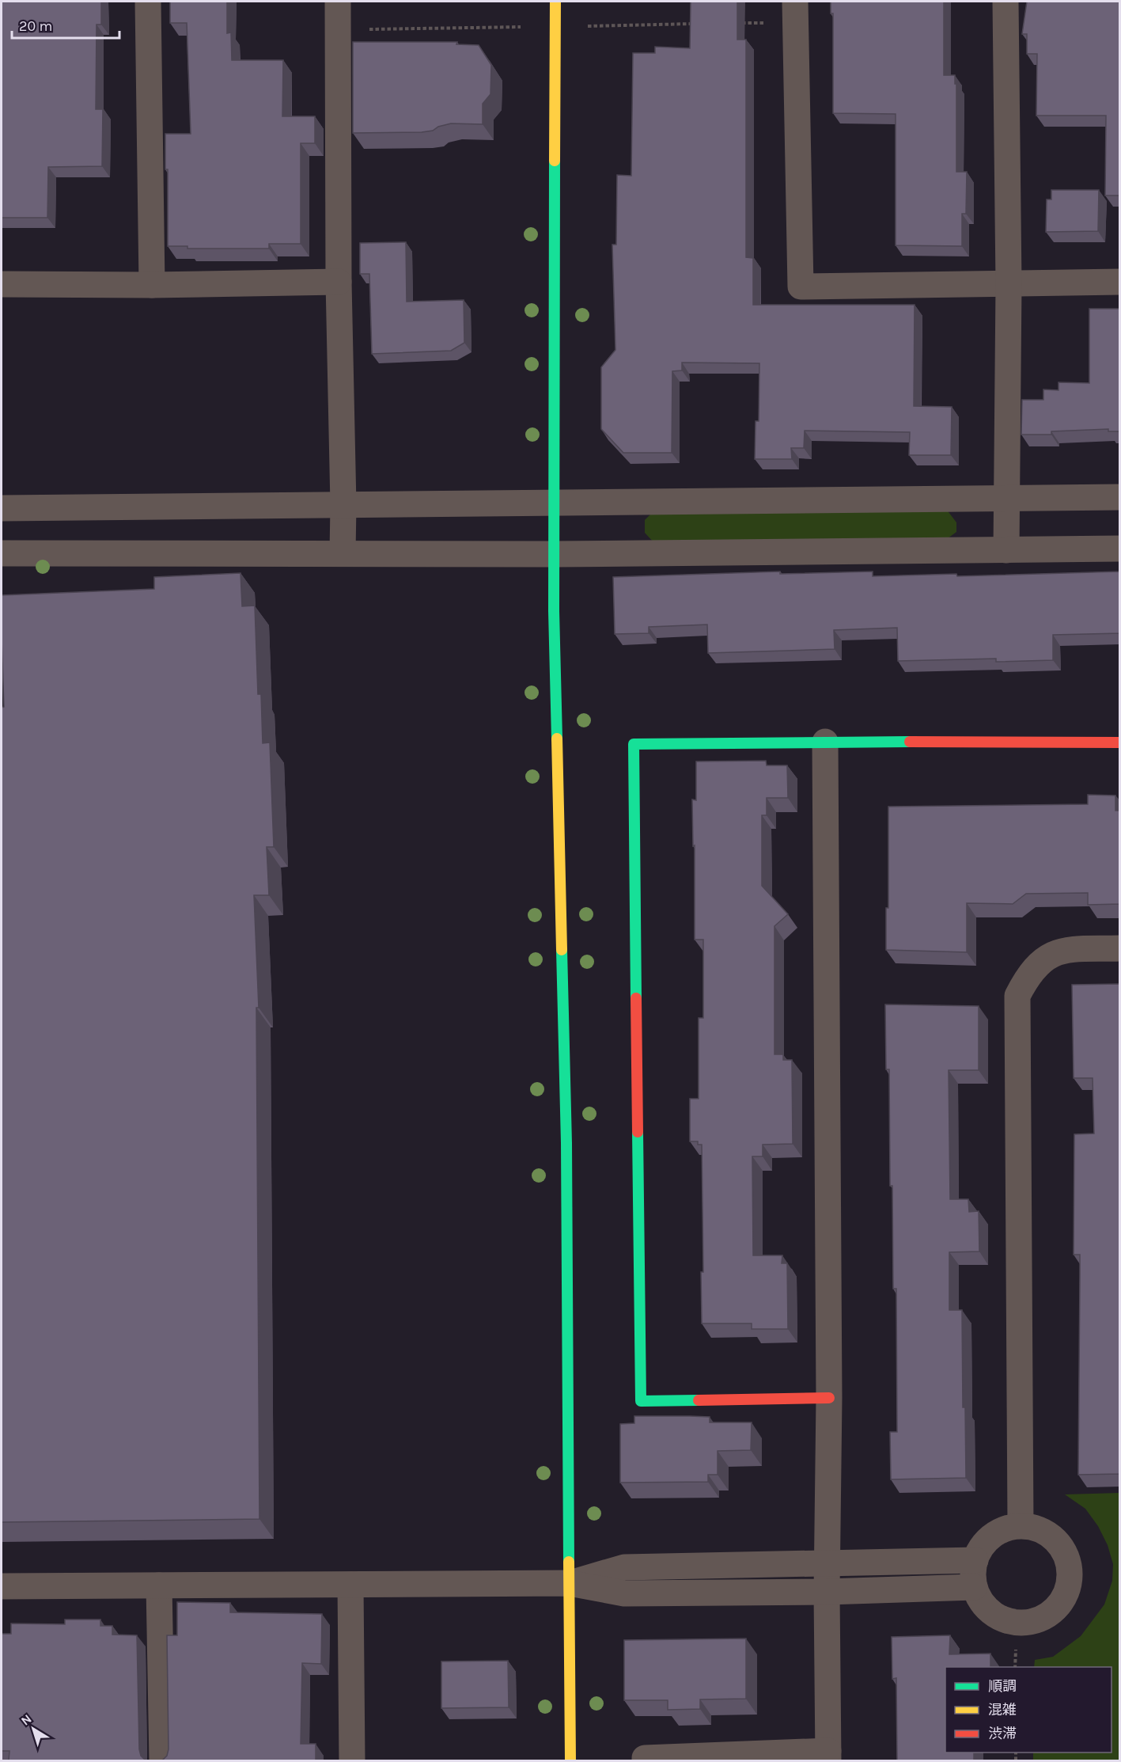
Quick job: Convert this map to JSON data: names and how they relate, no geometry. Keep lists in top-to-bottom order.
{
  "legend": ["順調", "混雑", "渋滞"],
  "scale_bar": "20 m",
  "north": "top left"
}
